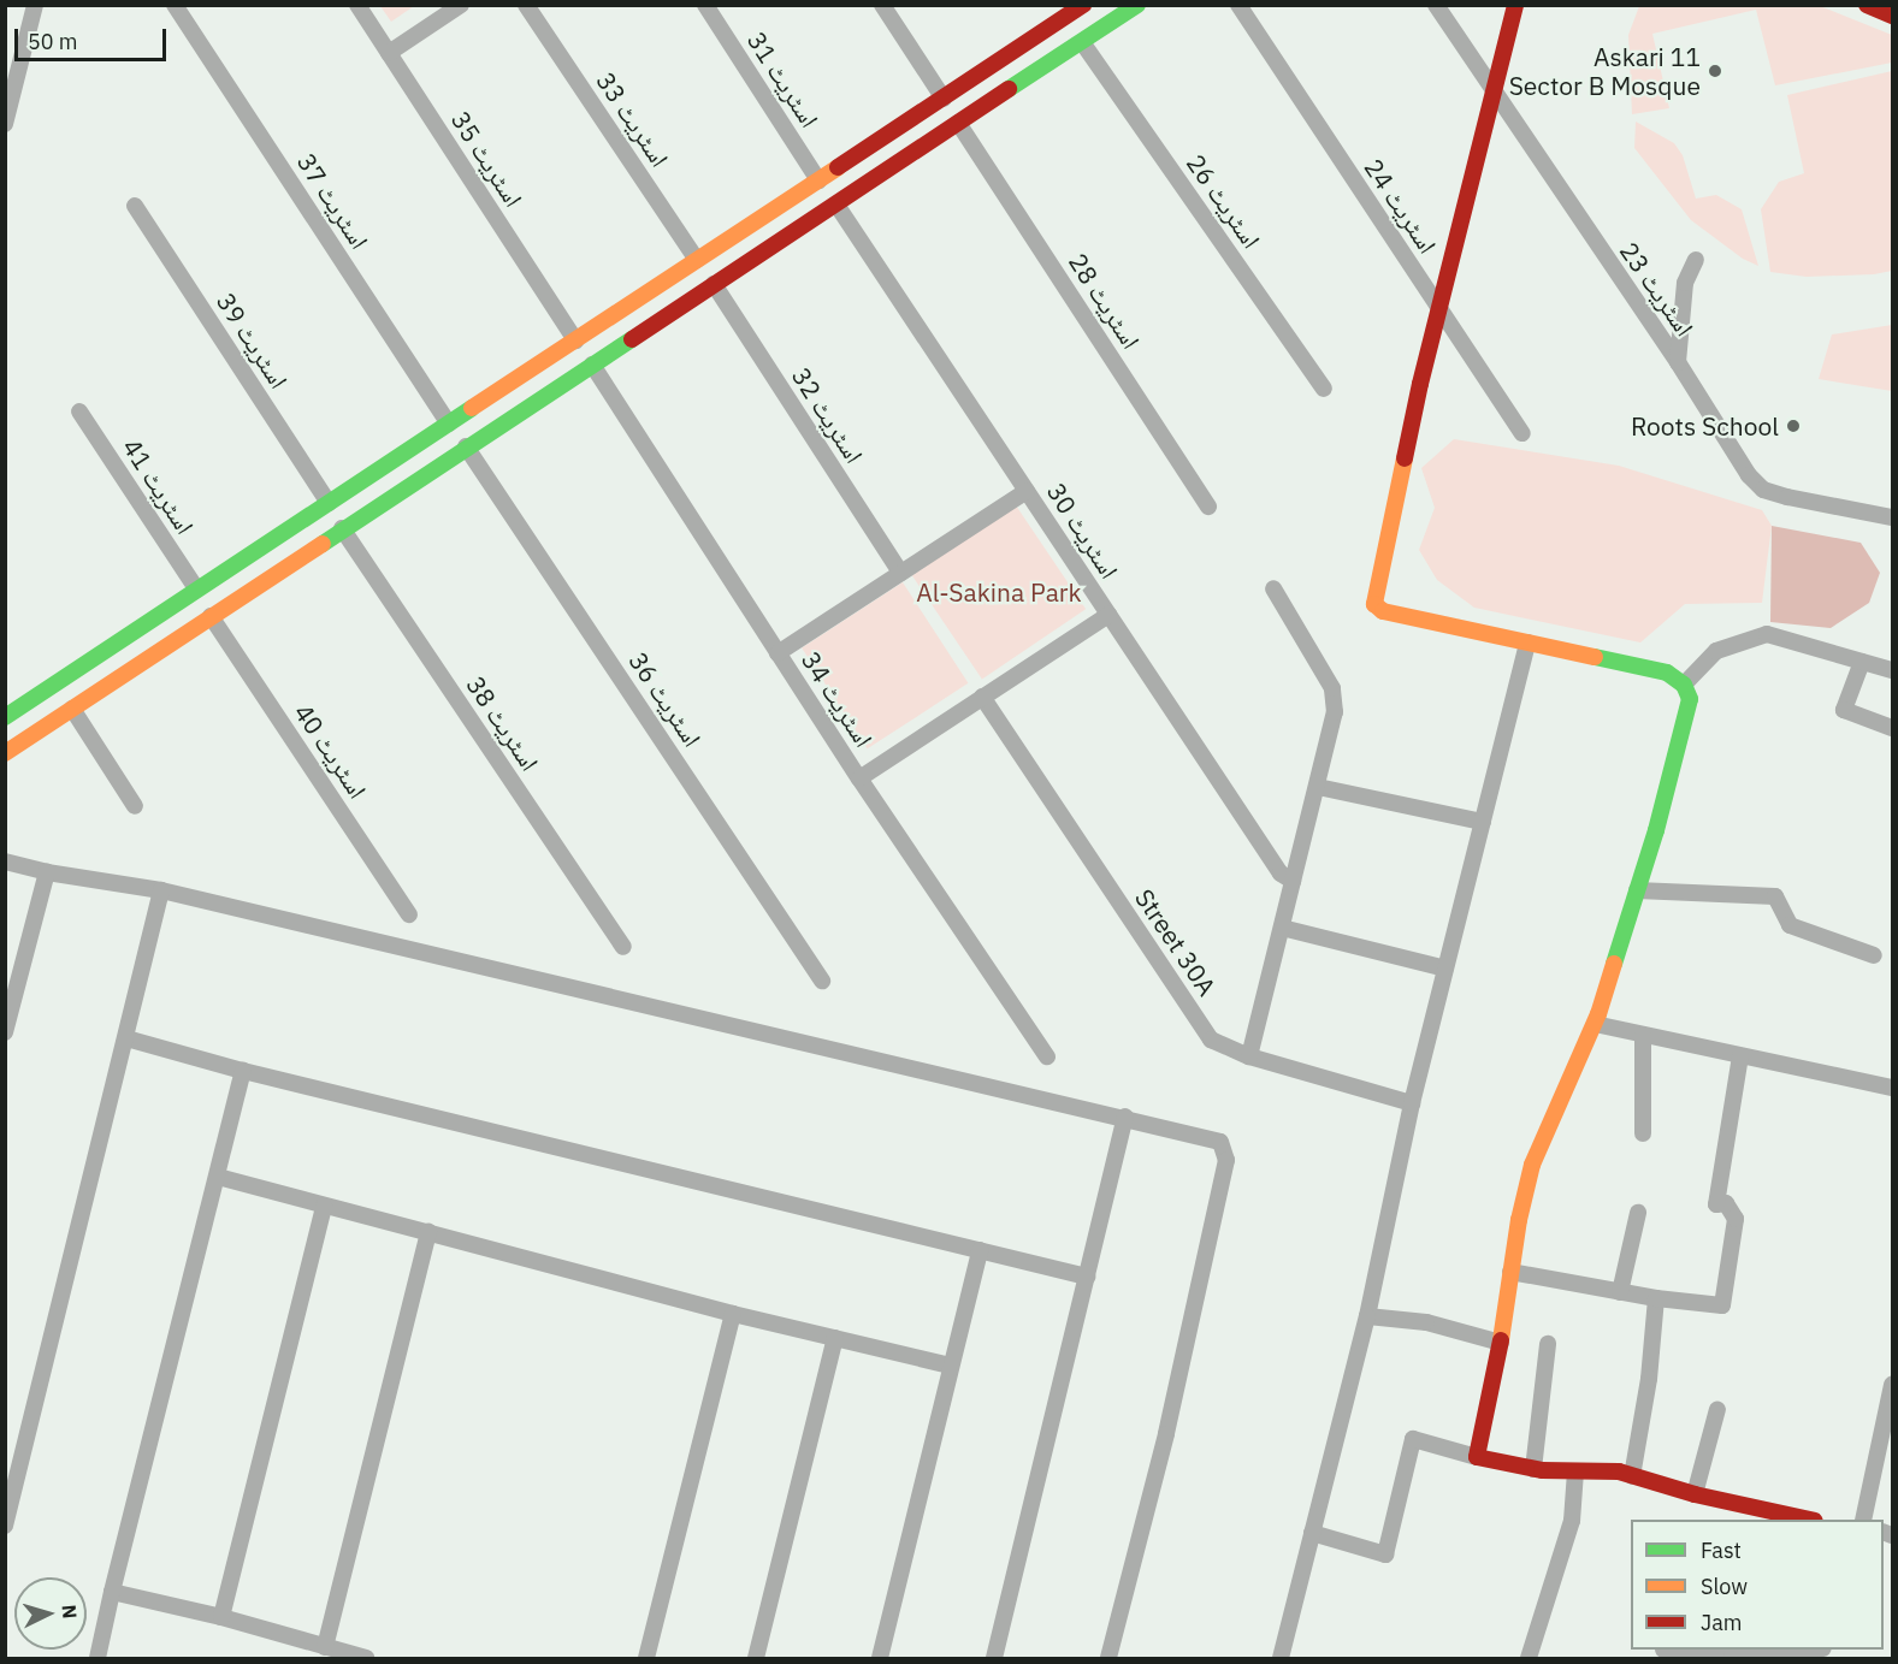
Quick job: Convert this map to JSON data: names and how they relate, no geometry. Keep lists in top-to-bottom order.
{
  "streets": {
    "street": [
      "اسٹریٹ 31",
      "اسٹریٹ 33",
      "اسٹریٹ 35",
      "اسٹریٹ 37",
      "اسٹریٹ 26",
      "اسٹریٹ 24",
      "اسٹریٹ 23",
      "اسٹریٹ 28",
      "اسٹریٹ 39",
      "اسٹریٹ 32",
      "اسٹریٹ 41",
      "اسٹریٹ 30",
      "اسٹریٹ 36",
      "اسٹریٹ 34",
      "اسٹریٹ 38",
      "اسٹریٹ 40",
      "Street 30A"
    ]
  },
  "parks": ["Al-Sakina Park"],
  "places": ["Askari 11 Sector B Mosque", "Roots School"],
  "legend": ["Fast", "Slow", "Jam"],
  "scale_bar": "50 m",
  "north": "right"
}
